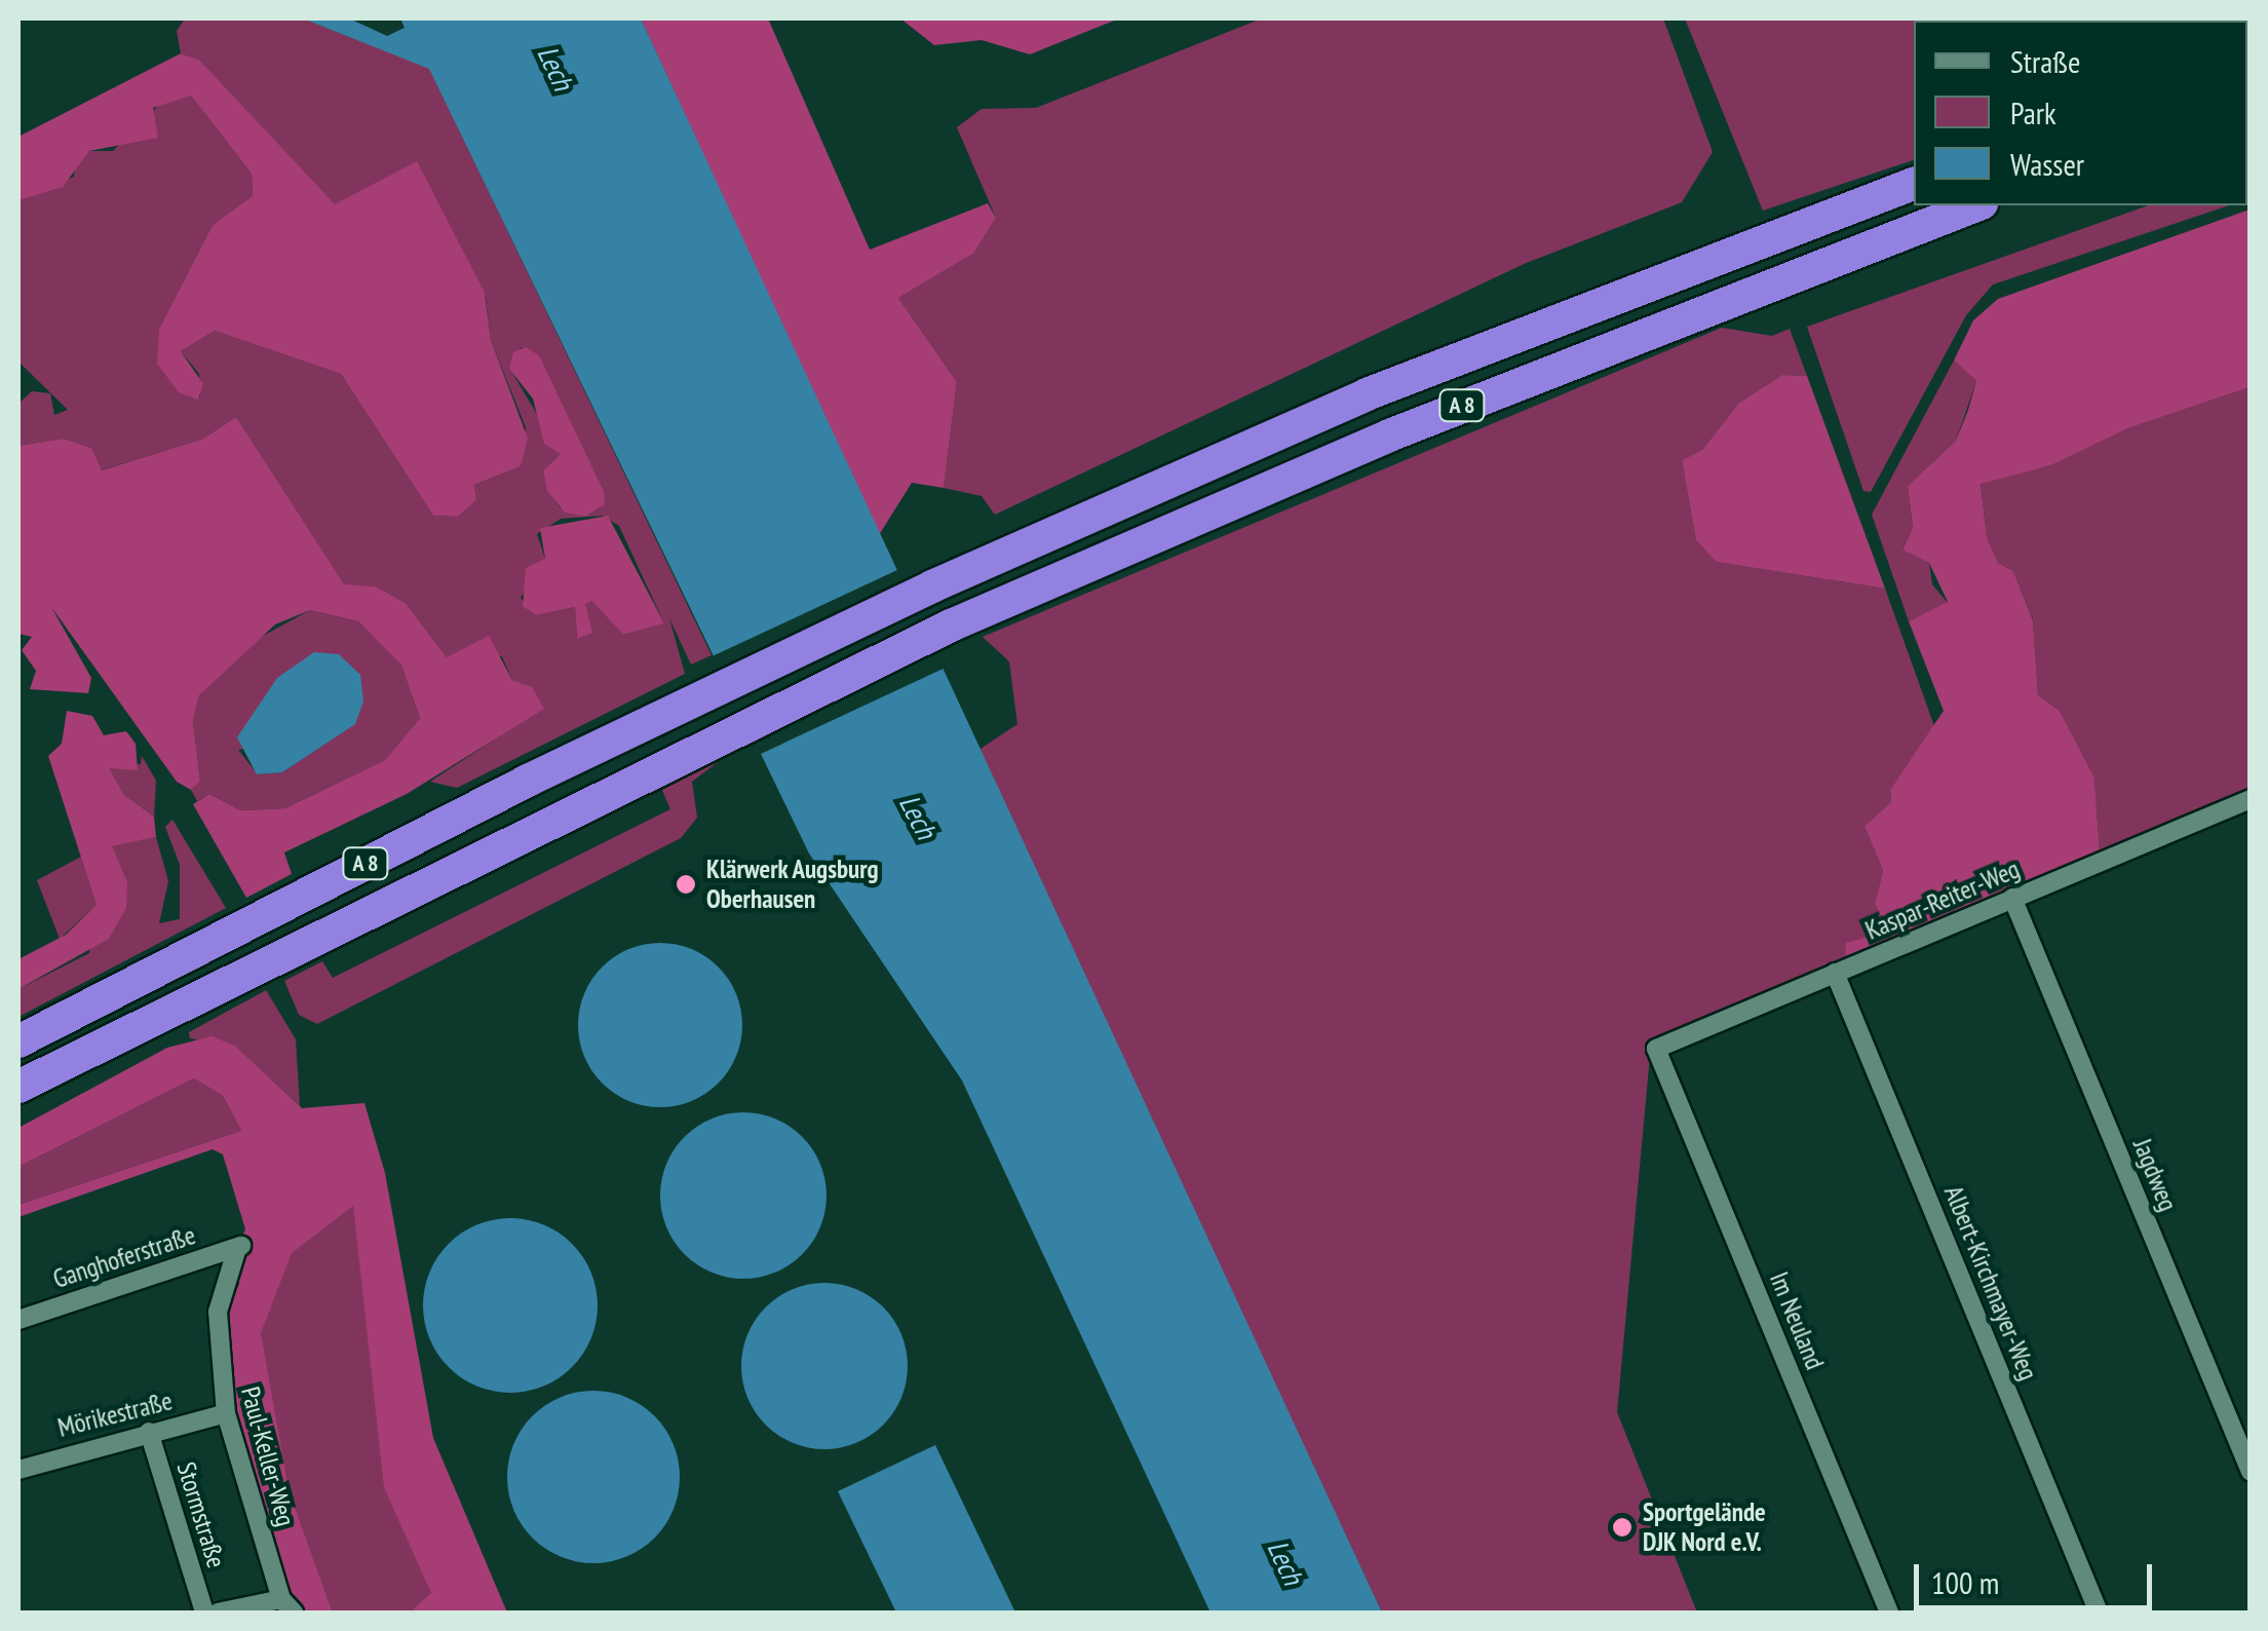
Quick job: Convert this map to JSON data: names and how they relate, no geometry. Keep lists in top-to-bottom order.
{
  "streets": {
    "highway": ["A 8"],
    "street": [
      "Kaspar-Reiter-Weg",
      "Jagdweg",
      "Ganghoferstraße",
      "Albert-Kirchmayer-Weg",
      "Im Neuland",
      "Mörikestraße",
      "Paul-Keller-Weg",
      "Stormstraße"
    ]
  },
  "crossings": [
    ["Kaspar-Reiter-Weg", "Jagdweg"],
    ["Kaspar-Reiter-Weg", "Albert-Kirchmayer-Weg"],
    ["Kaspar-Reiter-Weg", "Im Neuland"],
    ["Ganghoferstraße", "Paul-Keller-Weg"],
    ["Mörikestraße", "Paul-Keller-Weg"],
    ["Mörikestraße", "Stormstraße"]
  ],
  "water": ["Lech"],
  "places": ["Klärwerk Augsburg Oberhausen", "Sportgelände DJK Nord e.V."],
  "legend": ["Straße", "Park", "Wasser"],
  "scale_bar": "100 m"
}
